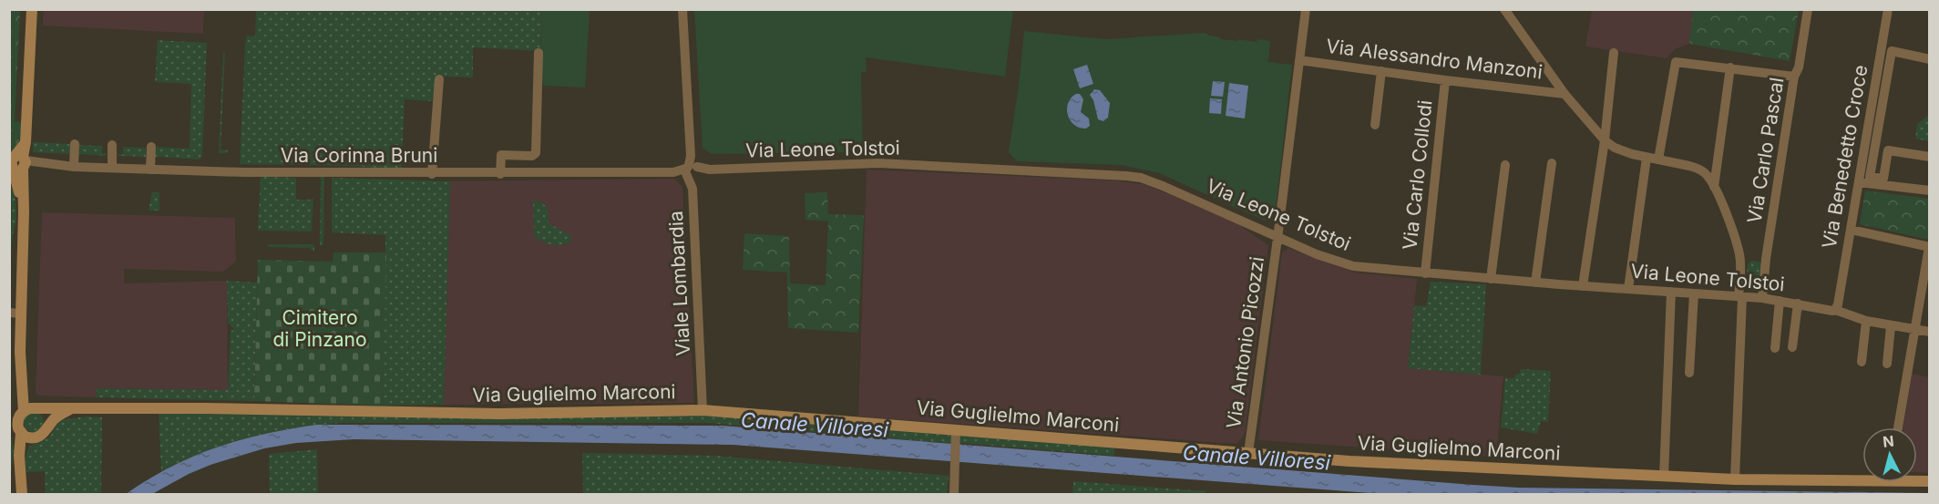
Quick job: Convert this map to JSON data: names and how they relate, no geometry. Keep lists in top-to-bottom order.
{
  "streets": {
    "street": [
      "Via Alessandro Manzoni",
      "Via Leone Tolstoi",
      "Via Carlo Pascal",
      "Via Corinna Bruni",
      "Via Benedetto Croce",
      "Via Carlo Collodi",
      "Viale Lombardia",
      "Via Antonio Picozzi",
      "Via Guglielmo Marconi"
    ]
  },
  "crossings": [
    ["Via Alessandro Manzoni", "Via Carlo Collodi"],
    ["Via Alessandro Manzoni", "Via Antonio Picozzi"],
    ["Via Leone Tolstoi", "Via Carlo Pascal"],
    ["Via Leone Tolstoi", "Via Corinna Bruni"],
    ["Via Leone Tolstoi", "Via Benedetto Croce"],
    ["Via Leone Tolstoi", "Via Carlo Collodi"],
    ["Via Leone Tolstoi", "Viale Lombardia"],
    ["Via Leone Tolstoi", "Via Antonio Picozzi"],
    ["Via Corinna Bruni", "Viale Lombardia"],
    ["Viale Lombardia", "Via Guglielmo Marconi"],
    ["Via Antonio Picozzi", "Via Guglielmo Marconi"]
  ],
  "water": ["Canale Villoresi"],
  "parks": ["Cimitero di Pinzano"],
  "north": "top"
}
